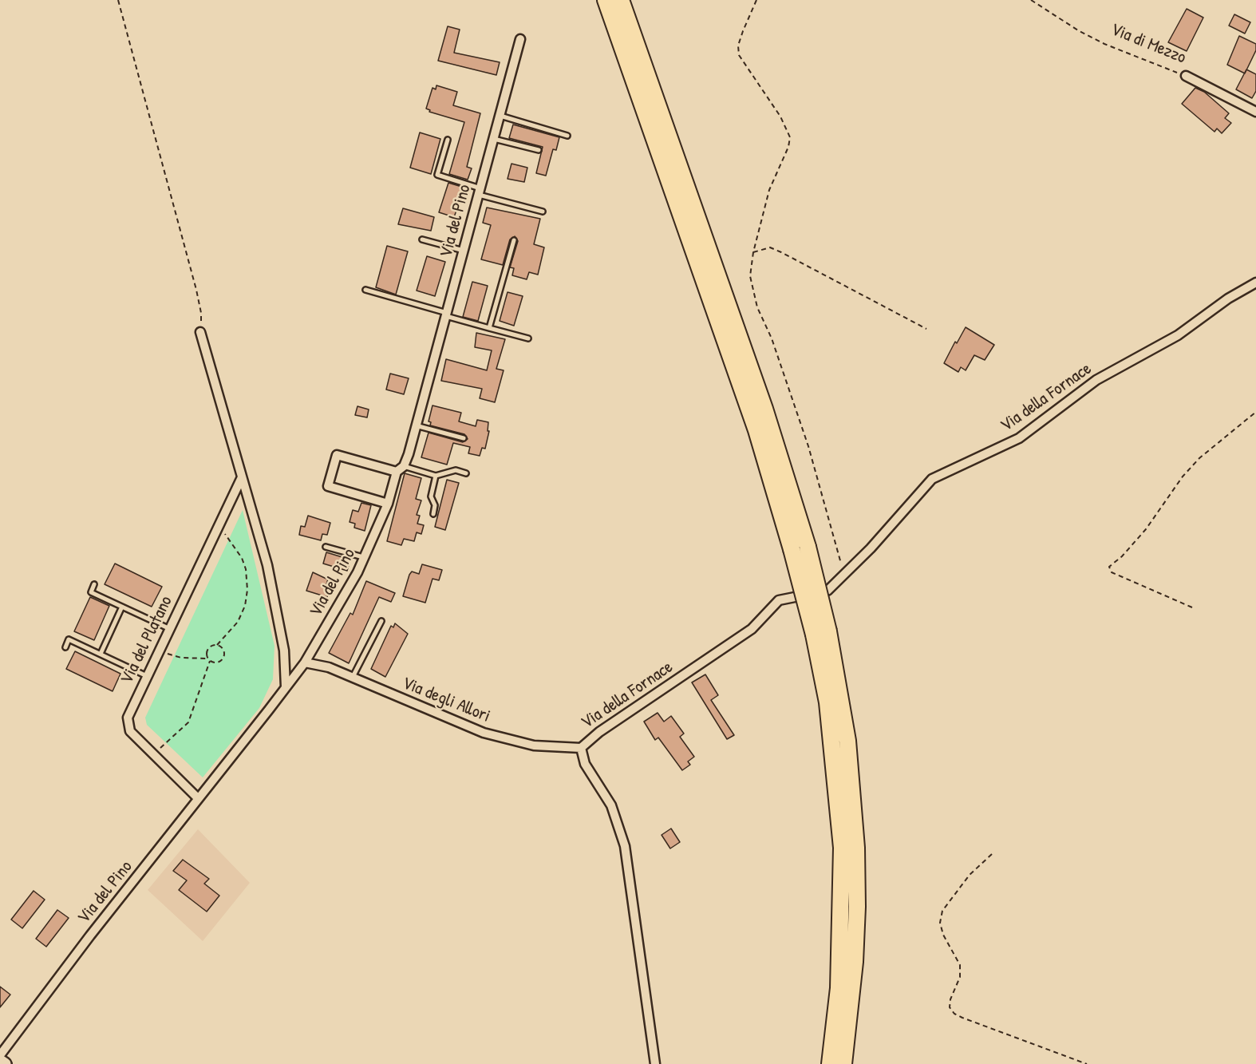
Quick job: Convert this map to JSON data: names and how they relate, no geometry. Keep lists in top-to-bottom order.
{
  "streets": {
    "street": [
      "Via di Mezzo",
      "Via del Pino",
      "Via della Fornace",
      "Via del Platano",
      "Via degli Allori"
    ]
  },
  "crossings": [
    ["Via del Pino", "Via del Platano"],
    ["Via del Pino", "Via degli Allori"],
    ["Via della Fornace", "Via degli Allori"]
  ]
}
